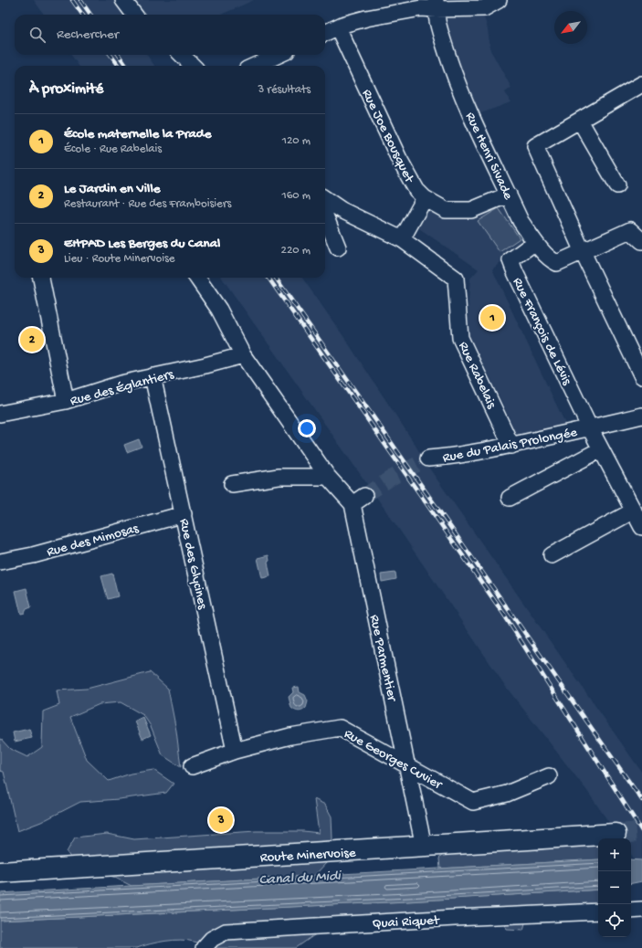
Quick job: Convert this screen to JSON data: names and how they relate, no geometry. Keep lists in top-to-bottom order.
{
  "streets": {
    "main road": ["Route Minervoise"],
    "street": [
      "Rue Joe Bousquet",
      "Rue Henri Sivade",
      "Rue François de Lévis",
      "Rue Rabelais",
      "Rue des Églantiers",
      "Rue du Palais Prolongée",
      "Rue des Mimosas",
      "Rue des Glycines",
      "Rue Parmentier",
      "Rue Georges Cuvier",
      "Quai Riquet"
    ]
  },
  "crossings": [
    ["Rue Joe Bousquet", "Rue Henri Sivade"],
    ["Rue Henri Sivade", "Rue François de Lévis"],
    ["Rue François de Lévis", "Rue du Palais Prolongée"],
    ["Rue Rabelais", "Rue du Palais Prolongée"],
    ["Rue des Églantiers", "Rue des Glycines"],
    ["Rue des Églantiers", "Rue Parmentier"],
    ["Rue des Mimosas", "Rue des Glycines"],
    ["Rue des Glycines", "Rue Georges Cuvier"],
    ["Rue Parmentier", "Rue Georges Cuvier"],
    ["Rue Parmentier", "Route Minervoise"]
  ],
  "water": ["Canal du Midi"],
  "north": "bottom left",
  "page": {
    "search": "Rechercher",
    "heading": ["À proximité", "3 résultats"],
    "list": [
      {
        "mark": "1",
        "name": "École maternelle la Prade",
        "note": "École · Rue Rabelais",
        "value": "120 m"
      },
      {
        "mark": "2",
        "name": "Le Jardin en Ville",
        "note": "Restaurant · Rue des Framboisiers",
        "value": "160 m"
      },
      {
        "mark": "3",
        "name": "EHPAD Les Berges du Canal",
        "note": "Lieu · Route Minervoise",
        "value": "220 m"
      }
    ],
    "pins": ["1", "2", "3"],
    "map_buttons": ["+", "−"]
  }
}
